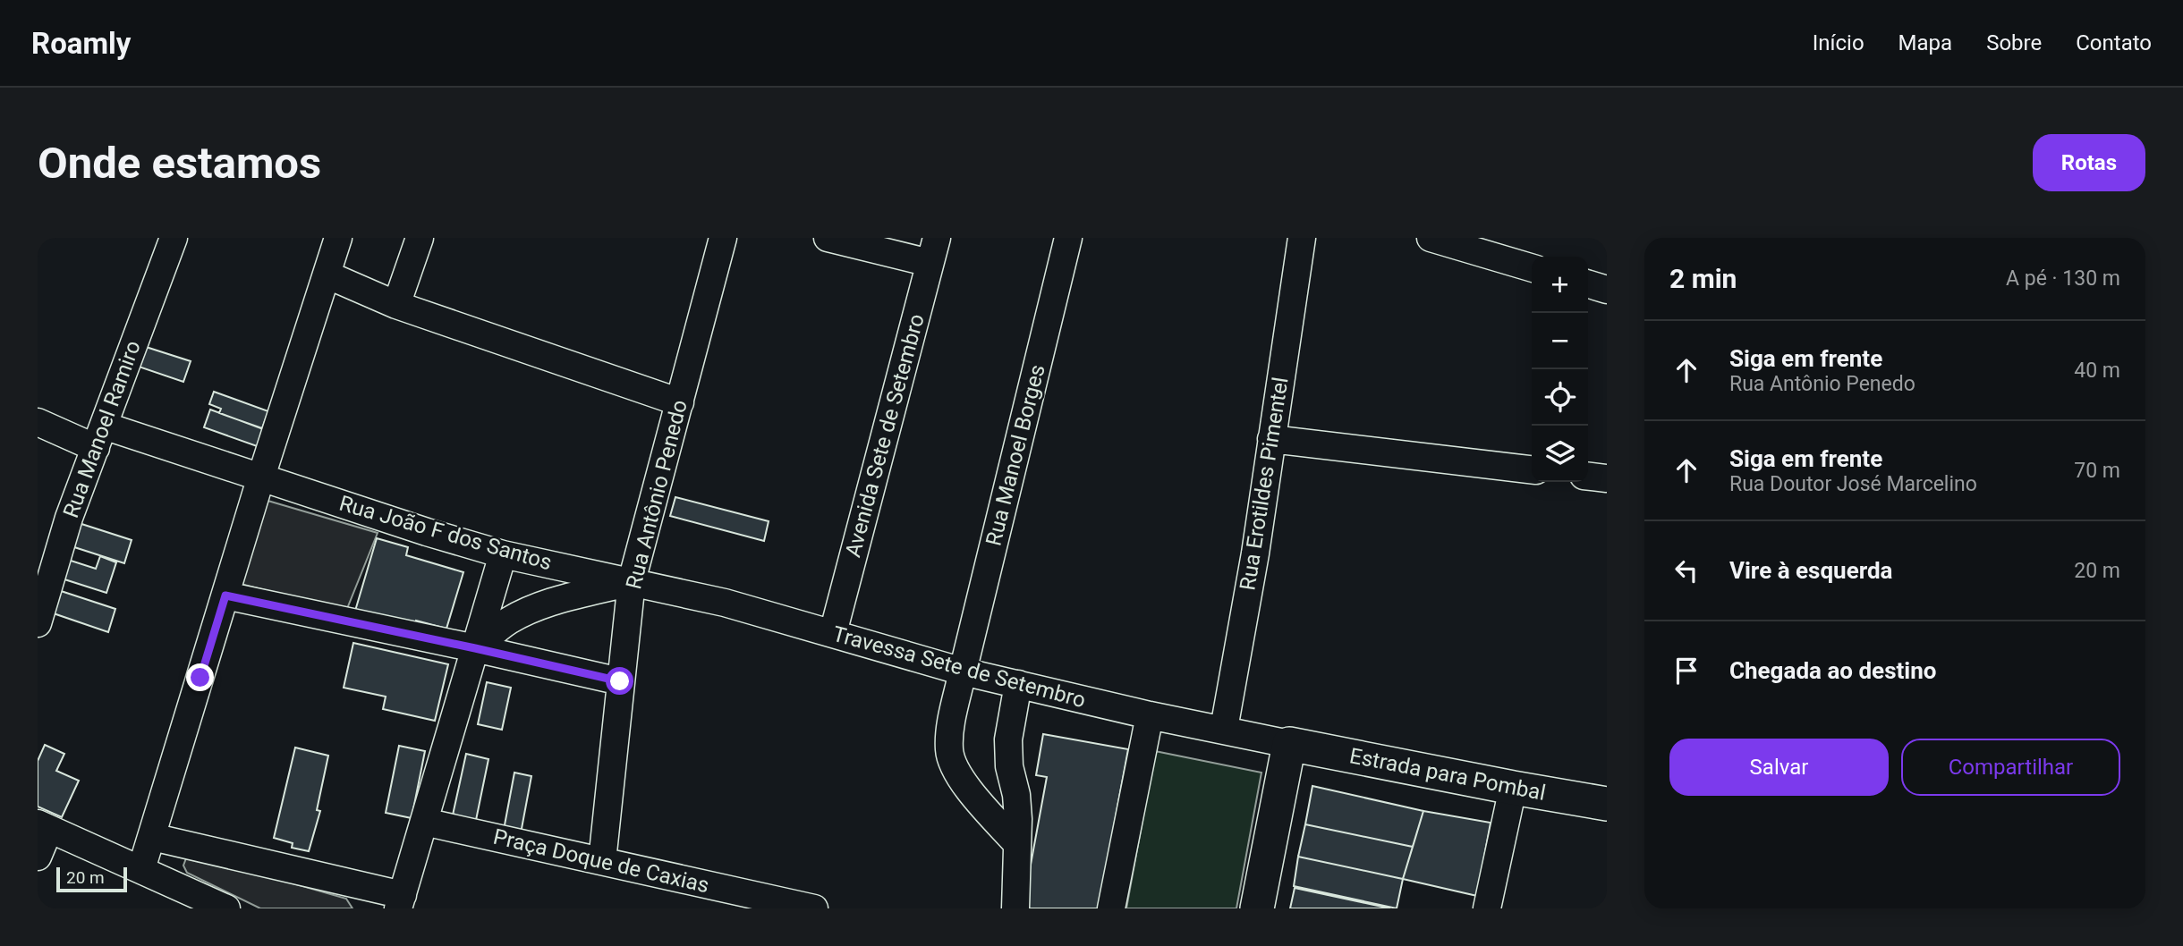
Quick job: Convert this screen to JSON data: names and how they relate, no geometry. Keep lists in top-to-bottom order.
{
  "streets": {
    "main road": ["Estrada para Pombal"],
    "street": [
      "Rua Manoel Ramiro",
      "Avenida Sete de Setembro",
      "Rua Manoel Borges",
      "Rua Erotildes Pimentel",
      "Rua Antônio Penedo",
      "Rua João F dos Santos",
      "Travessa Sete de Setembro",
      "Praça Doque de Caxias"
    ]
  },
  "crossings": [
    ["Rua Manoel Ramiro", "Rua João F dos Santos"],
    ["Avenida Sete de Setembro", "Travessa Sete de Setembro"],
    ["Rua Manoel Borges", "Travessa Sete de Setembro"],
    ["Rua Erotildes Pimentel", "Travessa Sete de Setembro"],
    ["Rua Antônio Penedo", "Rua João F dos Santos"],
    ["Rua Antônio Penedo", "Travessa Sete de Setembro"],
    ["Rua Antônio Penedo", "Praça Doque de Caxias"],
    ["Rua João F dos Santos", "Travessa Sete de Setembro"],
    ["Travessa Sete de Setembro", "Estrada para Pombal"]
  ],
  "scale_bar": "20 m",
  "page": {
    "header": "Roamly",
    "nav": [
      "Início",
      "Mapa",
      "Sobre",
      "Contato"
    ],
    "buttons": [
      "Rotas",
      ["Salvar", "Compartilhar"]
    ],
    "title": "Onde estamos",
    "heading": ["2 min", "A pé · 130 m"],
    "map_buttons": ["+", "−"],
    "list": [
      ["Siga em frente", "Rua Antônio Penedo", "40 m"],
      ["Siga em frente", "Rua Doutor José Marcelino", "70 m"],
      ["Vire à esquerda", "20 m"],
      "Chegada ao destino"
    ],
    "scale": "20 m"
  }
}
